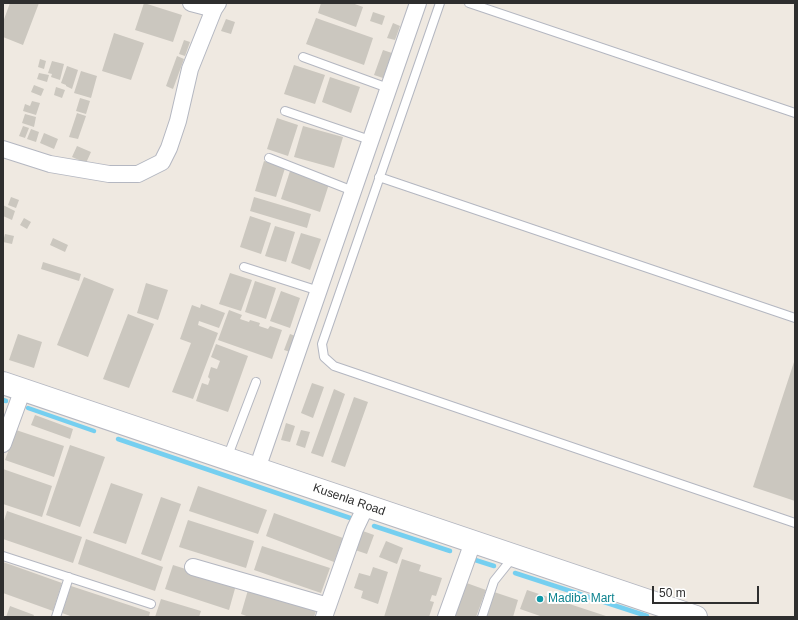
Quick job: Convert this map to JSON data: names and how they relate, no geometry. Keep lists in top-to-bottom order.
{
  "streets": {
    "main road": ["Kusenla Road"]
  },
  "places": ["Madiba Mart"],
  "scale_bar": "50 m"
}
